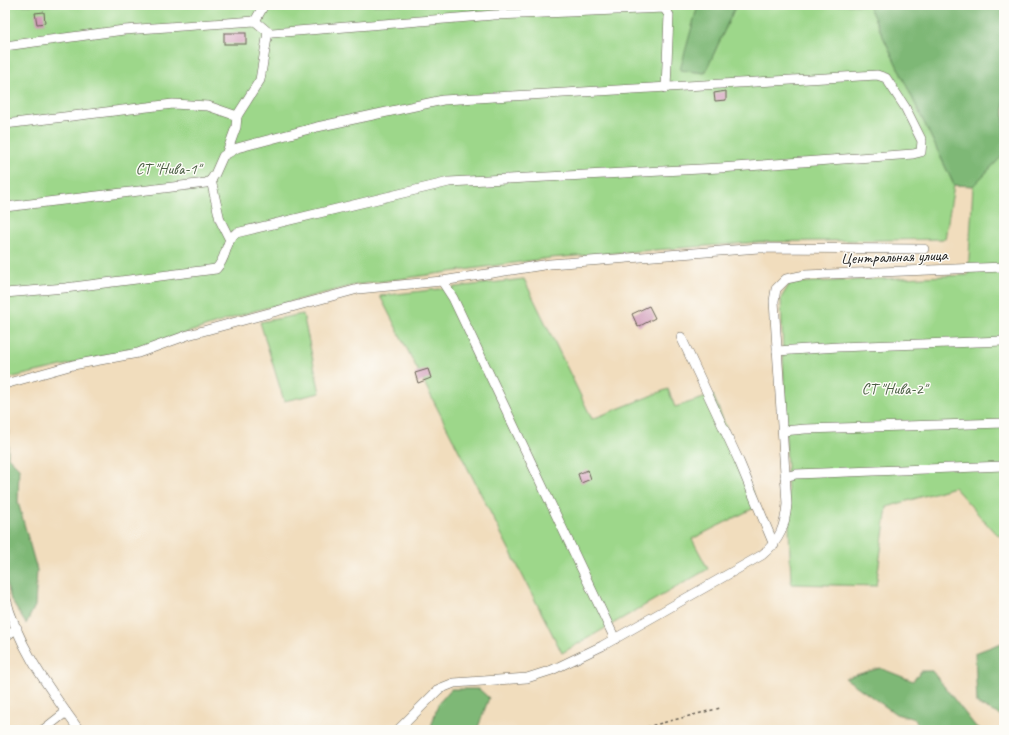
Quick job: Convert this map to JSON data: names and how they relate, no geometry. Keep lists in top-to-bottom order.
{
  "streets": {
    "street": ["Центральная улица"]
  },
  "parks": ["СТ \"Нива-1\"", "СТ \"Нива-2\""]
}
